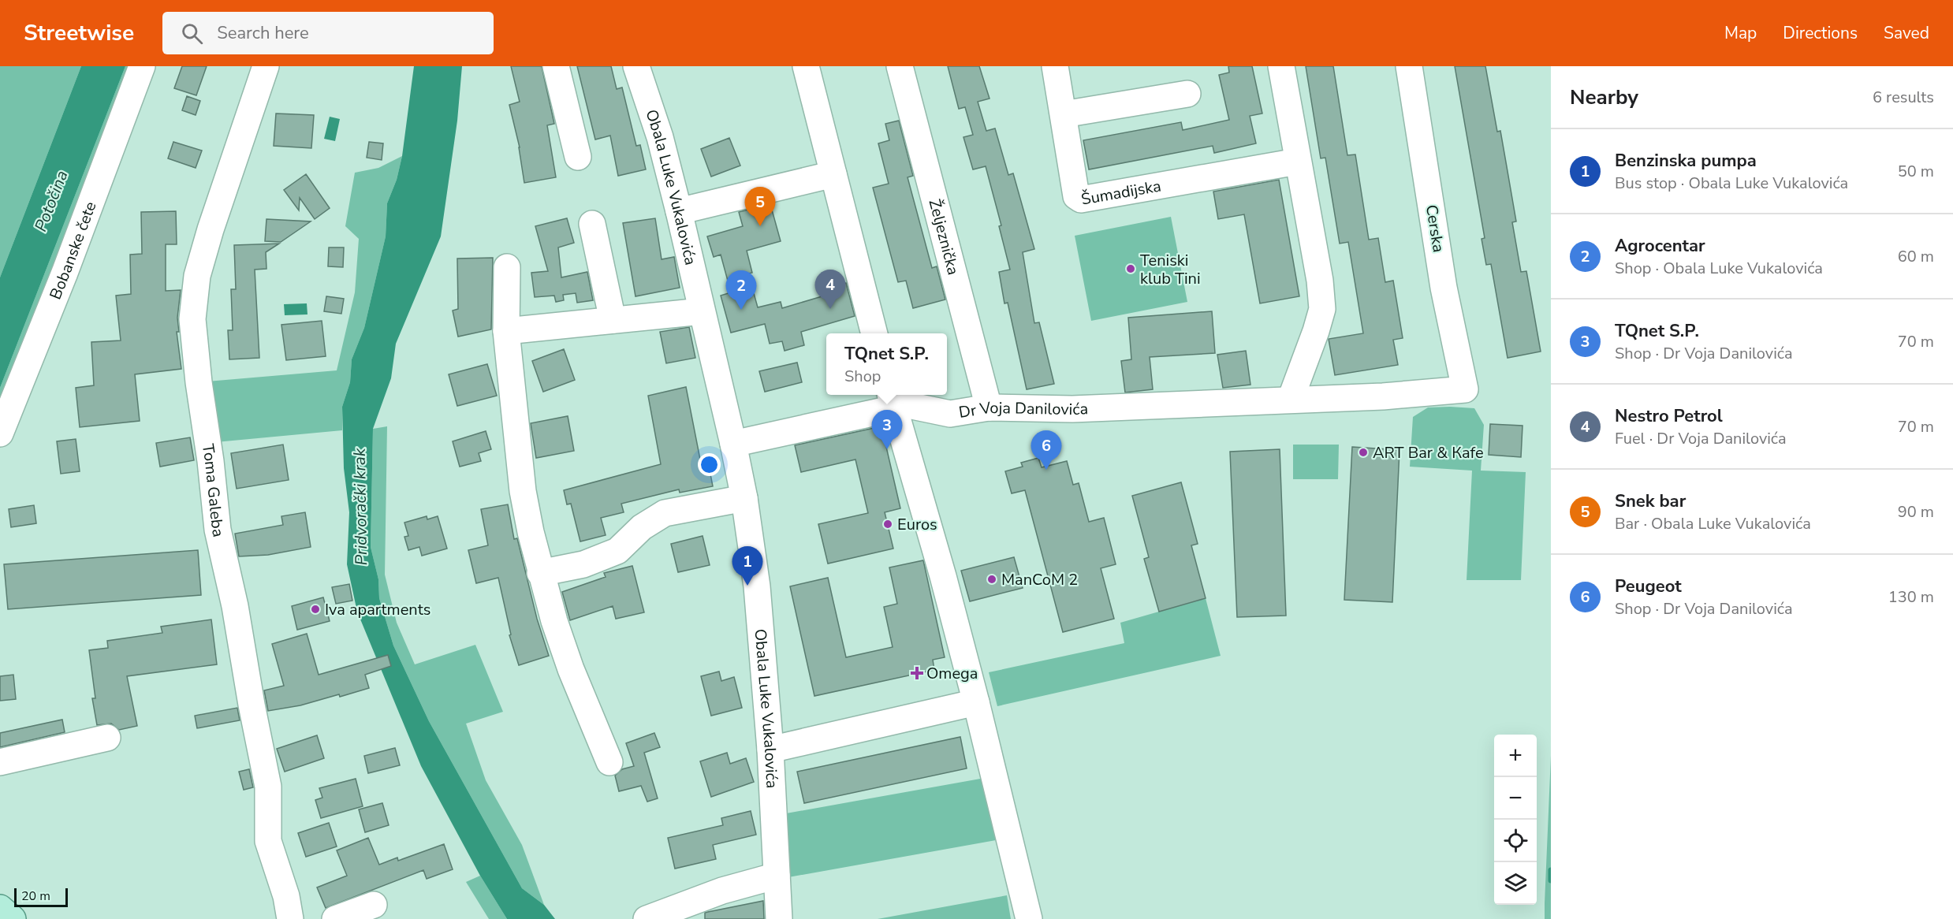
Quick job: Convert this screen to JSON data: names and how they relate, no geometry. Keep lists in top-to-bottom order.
{
  "streets": {
    "street": [
      "Obala Luke Vukalovića",
      "Šumadijska",
      "Cerska",
      "Željeznička",
      "Bobanske čete",
      "Dr Voja Danilovića",
      "Toma Galeba"
    ]
  },
  "crossings": [
    ["Obala Luke Vukalovića", "Dr Voja Danilovića"],
    ["Cerska", "Dr Voja Danilovića"],
    ["Željeznička", "Dr Voja Danilovića"]
  ],
  "water": ["Potočina", "Pridvorački krak"],
  "places": {
    "other": [
      "Teniski klub Tini",
      "ART Bar & Кafe",
      "Euros",
      "ManCoM 2",
      "Iva apartments"
    ],
    "health": ["Omega"]
  },
  "scale_bar": "20 m",
  "page": {
    "header": "Streetwise",
    "search": "Search here",
    "nav": ["Map", "Directions", "Saved"],
    "heading": ["Nearby", "6 results"],
    "list": [
      {
        "mark": "1",
        "name": "Benzinska pumpa",
        "note": "Bus stop · Obala Luke Vukalovića",
        "value": "50 m"
      },
      {
        "mark": "2",
        "name": "Agrocentar",
        "note": "Shop · Obala Luke Vukalovića",
        "value": "60 m"
      },
      {
        "mark": "3",
        "name": "TQnet S.P.",
        "note": "Shop · Dr Voja Danilovića",
        "value": "70 m"
      },
      {
        "mark": "4",
        "name": "Nestro Petrol",
        "note": "Fuel · Dr Voja Danilovića",
        "value": "70 m"
      },
      {
        "mark": "5",
        "name": "Snek bar",
        "note": "Bar · Obala Luke Vukalovića",
        "value": "90 m"
      },
      {
        "mark": "6",
        "name": "Peugeot",
        "note": "Shop · Dr Voja Danilovića",
        "value": "130 m"
      }
    ],
    "pins": [
      "5",
      "4",
      "2",
      "3",
      "6",
      "1"
    ],
    "popup": ["TQnet S.P.", "Shop"],
    "map_buttons": ["+", "−"],
    "scale": "20 m"
  }
}
